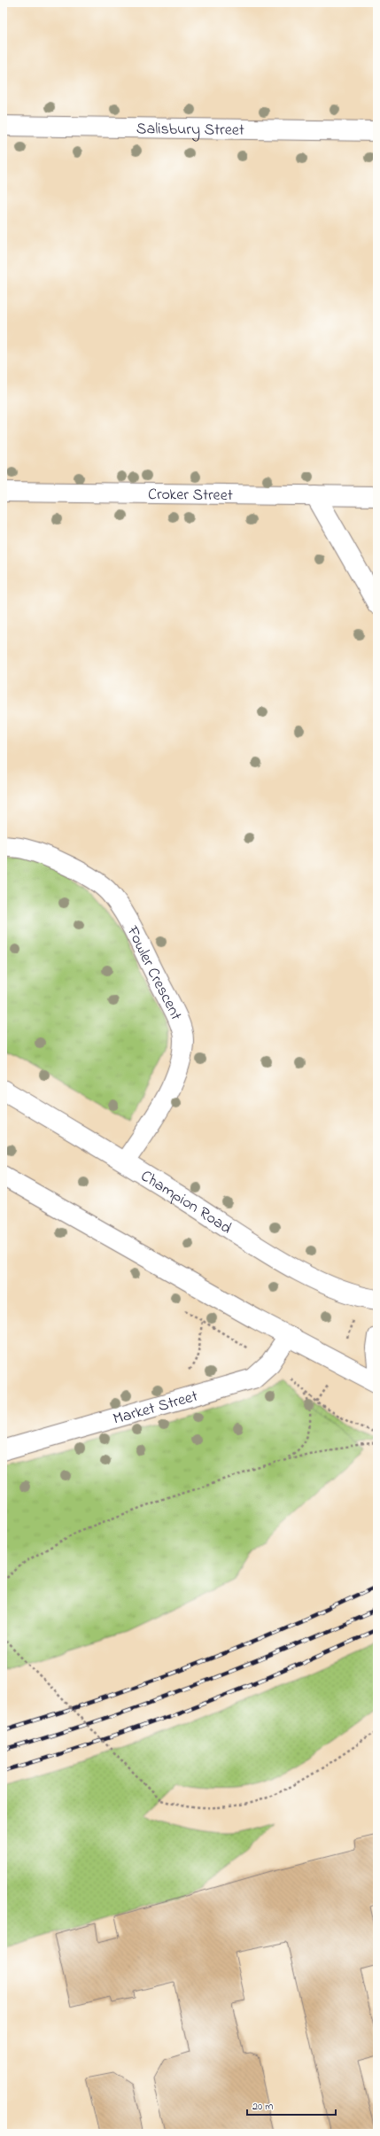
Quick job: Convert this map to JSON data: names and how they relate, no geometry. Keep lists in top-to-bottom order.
{
  "streets": {
    "street": [
      "Salisbury Street",
      "Croker Street",
      "Fowler Crescent",
      "Champion Road",
      "Market Street"
    ]
  },
  "crossings": [
    ["Fowler Crescent", "Champion Road"]
  ],
  "scale_bar": "20 m"
}
